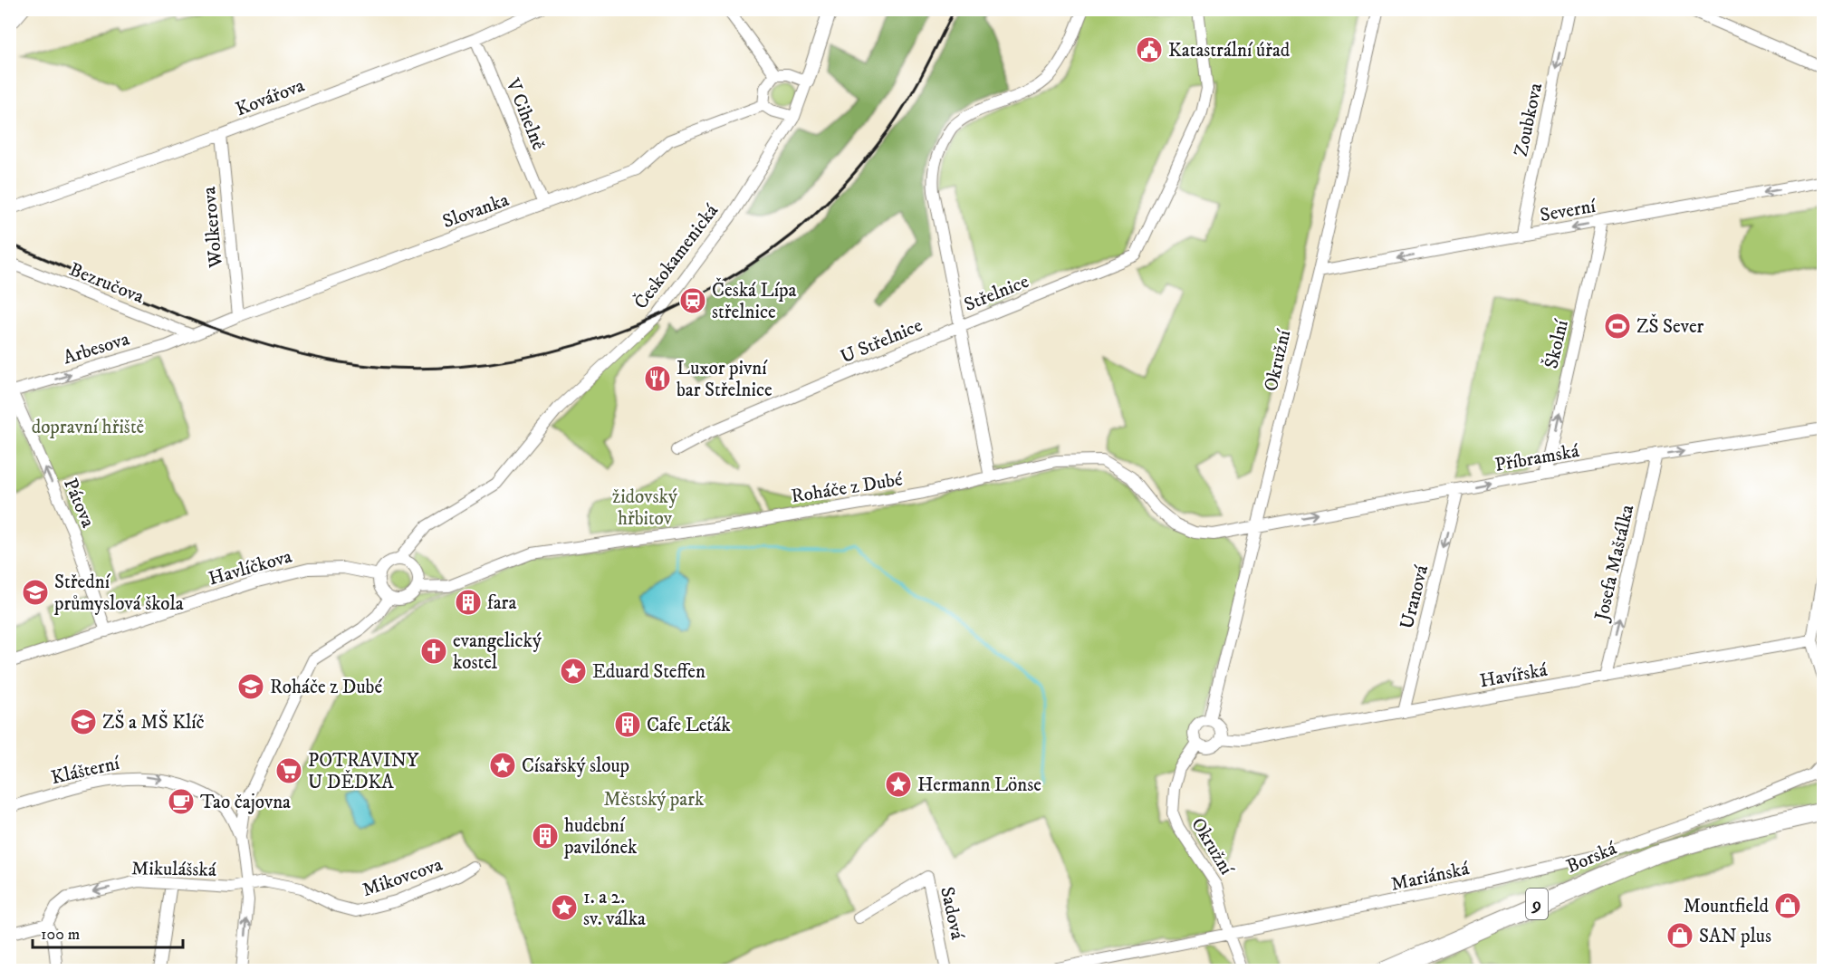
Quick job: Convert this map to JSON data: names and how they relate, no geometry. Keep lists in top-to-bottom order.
{
  "streets": {
    "main road": ["Borská", "9"],
    "street": [
      "Kovářova",
      "V Cihelně",
      "Zoubkova",
      "Slovanka",
      "Severní",
      "Wolkerova",
      "Českokamenická",
      "Bezručova",
      "Střelnice",
      "U Střelnice",
      "Školní",
      "Arbesova",
      "Okružní",
      "Příbramská",
      "Roháče z Dubé",
      "Pátova",
      "Josefa Maštálka",
      "Havlíčkova",
      "Uranová",
      "Havířská",
      "Klášterní",
      "Mikulášská",
      "Mariánská",
      "Mikovcova",
      "Sadová"
    ]
  },
  "crossings": [
    ["Kovářova", "V Cihelně"],
    ["Kovářova", "Wolkerova"],
    ["V Cihelně", "Slovanka"],
    ["Zoubkova", "Severní"],
    ["Slovanka", "Wolkerova"],
    ["Slovanka", "Českokamenická"],
    ["Slovanka", "Bezručova"],
    ["Slovanka", "Arbesova"],
    ["Severní", "Školní"],
    ["Severní", "Okružní"],
    ["Českokamenická", "Roháče z Dubé"],
    ["Českokamenická", "Havlíčkova"],
    ["Bezručova", "Arbesova"],
    ["Střelnice", "U Střelnice"],
    ["Školní", "Příbramská"],
    ["Arbesova", "Pátova"],
    ["Okružní", "Příbramská"],
    ["Okružní", "Roháče z Dubé"],
    ["Okružní", "Havířská"],
    ["Okružní", "Mariánská"],
    ["Příbramská", "Roháče z Dubé"],
    ["Příbramská", "Josefa Maštálka"],
    ["Příbramská", "Uranová"],
    ["Roháče z Dubé", "Havlíčkova"],
    ["Pátova", "Havlíčkova"],
    ["Josefa Maštálka", "Havířská"],
    ["Uranová", "Havířská"],
    ["Mikulášská", "Mikovcova"]
  ],
  "one_way": [
    "Zoubkova",
    "Severní",
    "Školní",
    "Arbesova",
    "Příbramská",
    "Pátova",
    "Josefa Maštálka",
    "Uranová",
    "Klášterní",
    "Mikulášská"
  ],
  "parks": ["dopravní hřiště", "židovský hřbitov", "Městský park"],
  "places": {
    "public building": ["Katastrální úřad"],
    "station": ["Česká Lípa střelnice"],
    "sports": ["ZŠ Sever"],
    "restaurant": ["Luxor pivní bar Střelnice"],
    "school or university": ["Střední průmyslová škola", "Roháče z Dubé", "ZŠ a MŠ Klíč"],
    "building": ["fara", "Cafe Leťák", "hudební pavilónek"],
    "church": ["evangelický kostel"],
    "place": [
      "Eduard Steffen",
      "Císařský sloup",
      "Hermann Lönse",
      "1. a 2. sv. válka"
    ],
    "supermarket": ["POTRAVINY U DĚDKA"],
    "cafe": ["Tao čajovna"],
    "shop": ["Mountfield", "SAN plus"]
  },
  "scale_bar": "100 m"
}
